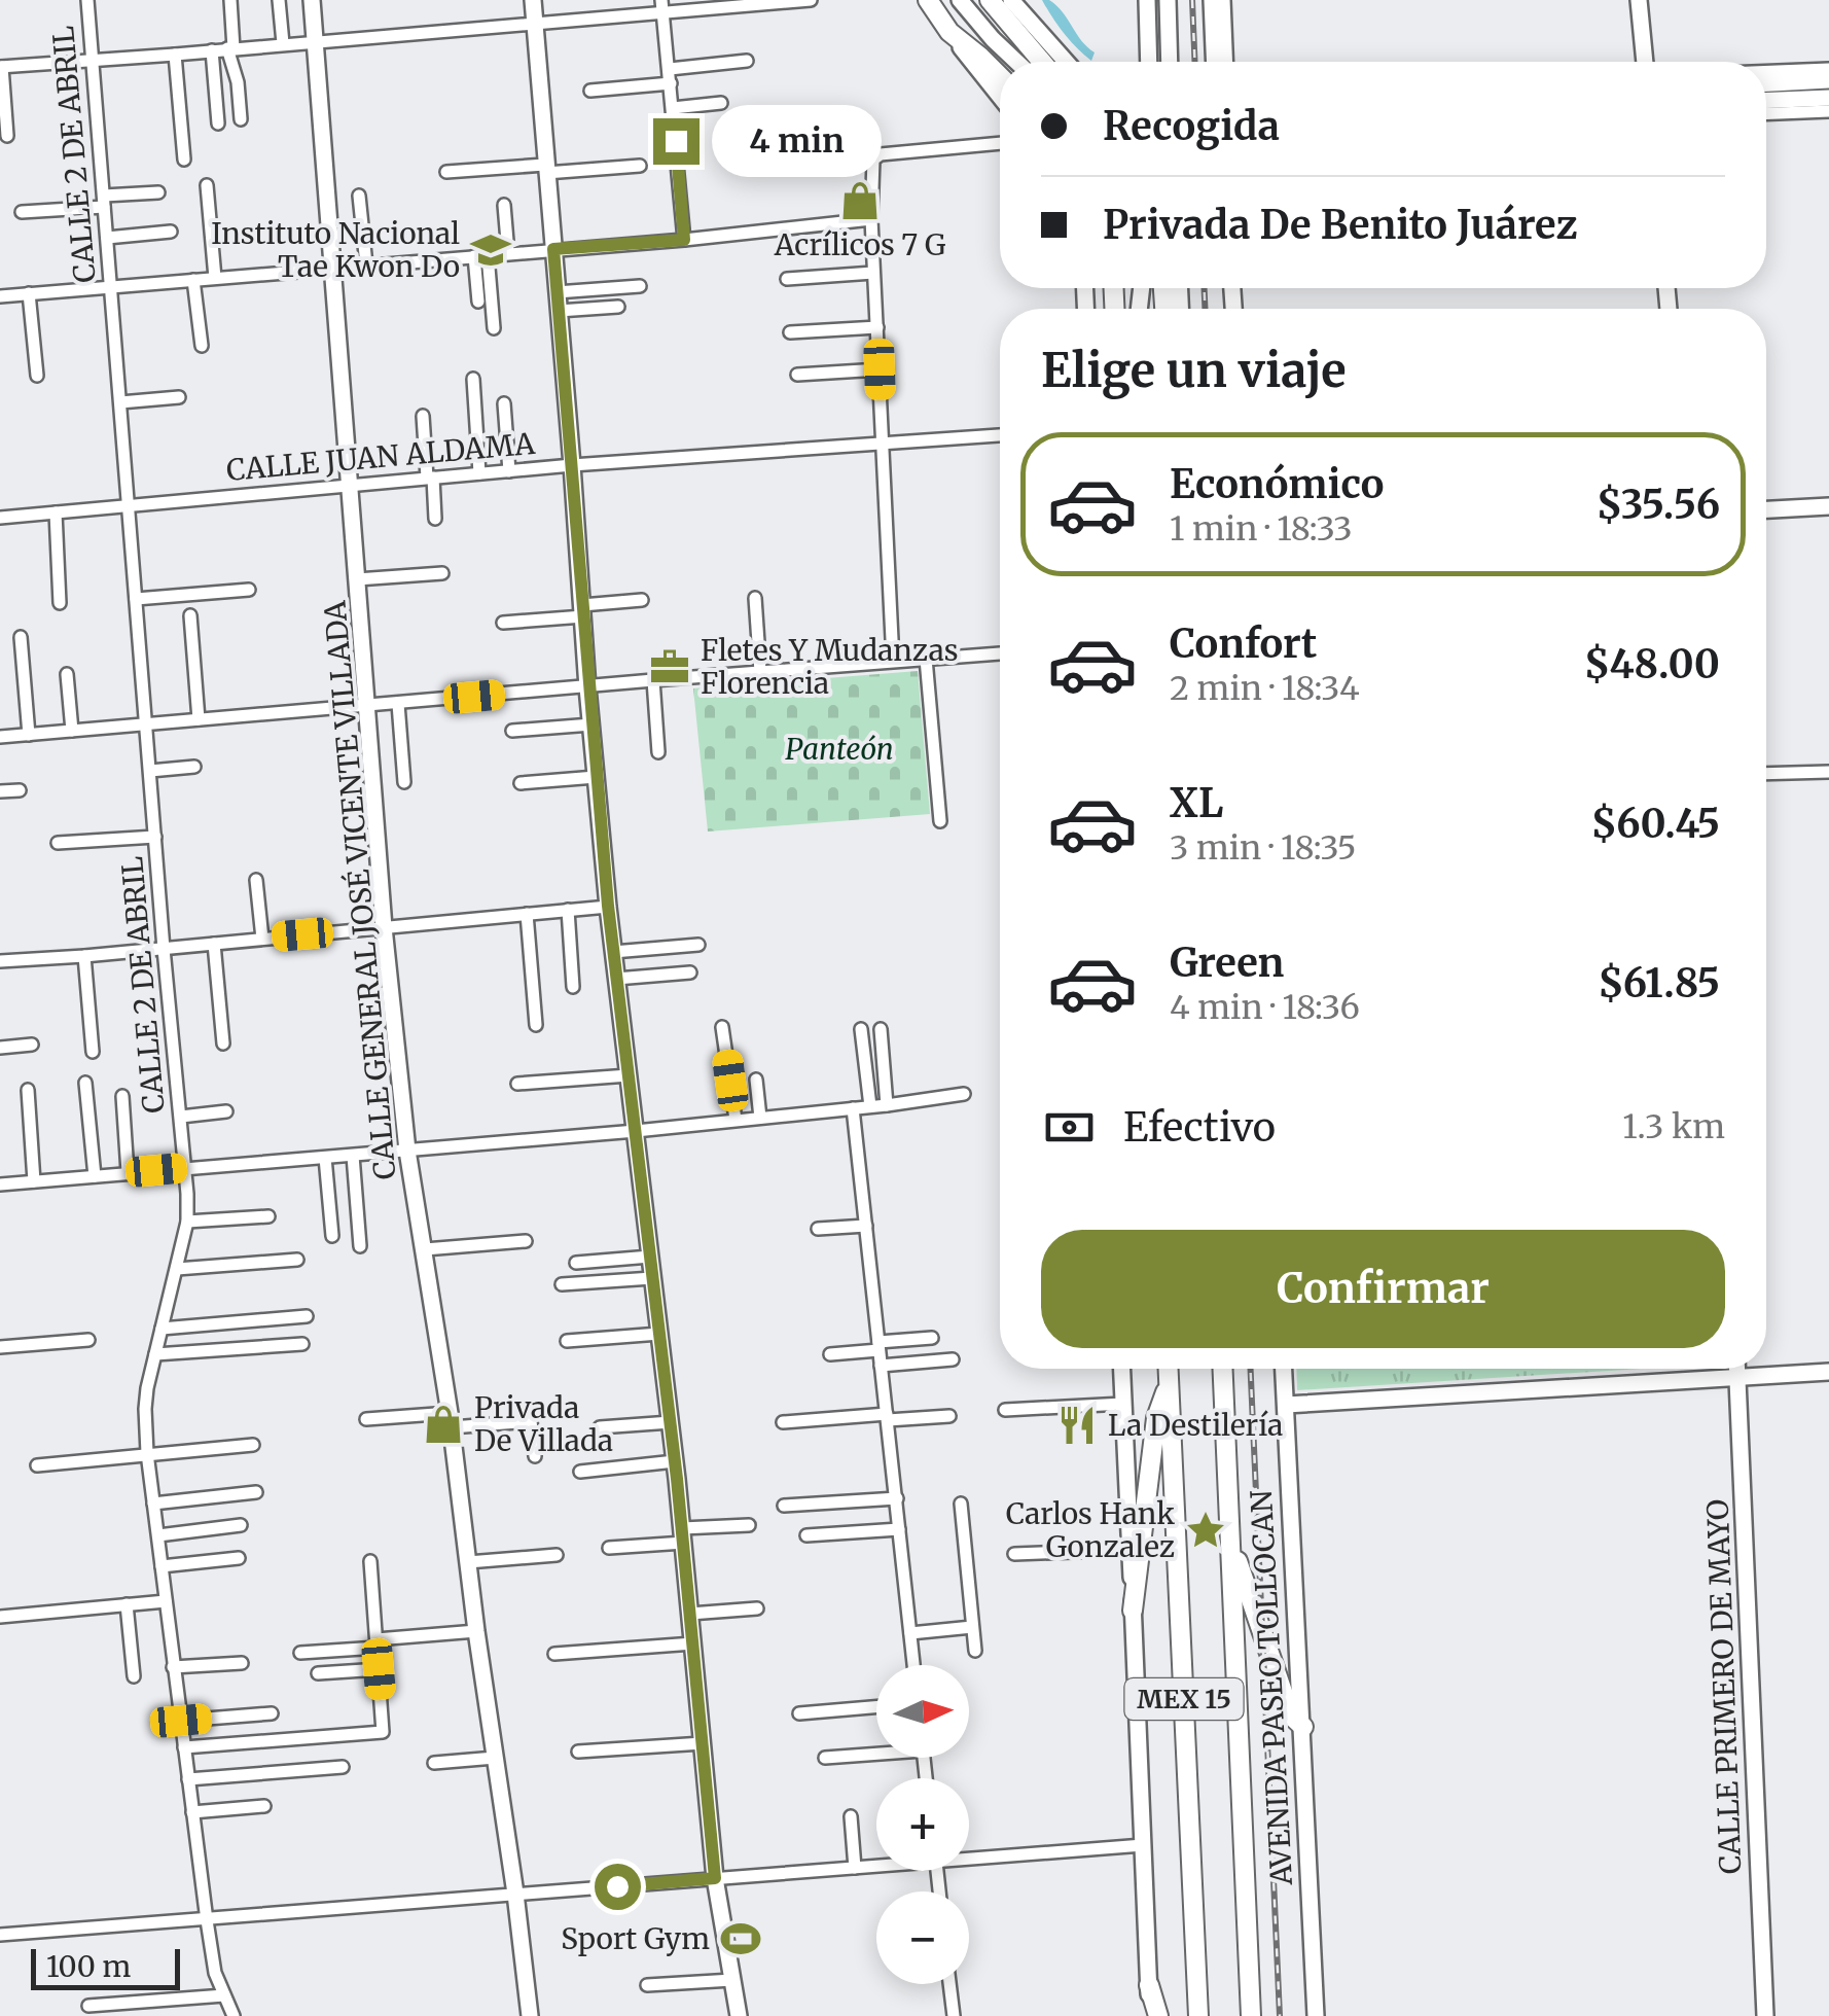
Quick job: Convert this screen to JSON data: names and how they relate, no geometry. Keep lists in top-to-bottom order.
{
  "streets": {
    "highway": ["MEX 15"],
    "main road": ["CALLE GENERAL JOSÉ VICENTE VILLADA", "CALLE PRIMERO DE MAYO", "AVENIDA PASEO TOLLOCAN"],
    "street": ["CALLE 2 DE ABRIL", "CALLE JUAN ALDAMA"]
  },
  "crossings": [
    ["CALLE 2 DE ABRIL", "CALLE JUAN ALDAMA"],
    ["CALLE JUAN ALDAMA", "CALLE GENERAL JOSÉ VICENTE VILLADA"]
  ],
  "parks": ["Panteón"],
  "places": {
    "shop": ["Acrílicos 7 G", "Privada De Villada"],
    "school or university": ["Instituto Nacional Tae Kwon Do"],
    "office": ["Fletes Y Mudanzas Florencia"],
    "restaurant": ["La Destilería"],
    "place": ["Carlos Hank Gonzalez"],
    "sports": ["Sport Gym"]
  },
  "scale_bar": "100 m",
  "north": "right",
  "page": {
    "banner": ["Recogida", "Privada De Benito Juárez"],
    "bubble": "4 min",
    "heading": "Elige un viaje",
    "list": [
      {
        "name": "Económico",
        "note": "1 min · 18:33",
        "value": "$35.56"
      },
      {
        "name": "Confort",
        "note": "2 min · 18:34",
        "value": "$48.00"
      },
      {
        "name": "XL",
        "note": "3 min · 18:35",
        "value": "$60.45"
      },
      {
        "name": "Green",
        "note": "4 min · 18:36",
        "value": "$61.85"
      }
    ],
    "pay": ["Efectivo", "1.3 km"],
    "buttons": "Confirmar",
    "map_buttons": ["+", "−"],
    "scale": "100 m"
  }
}
